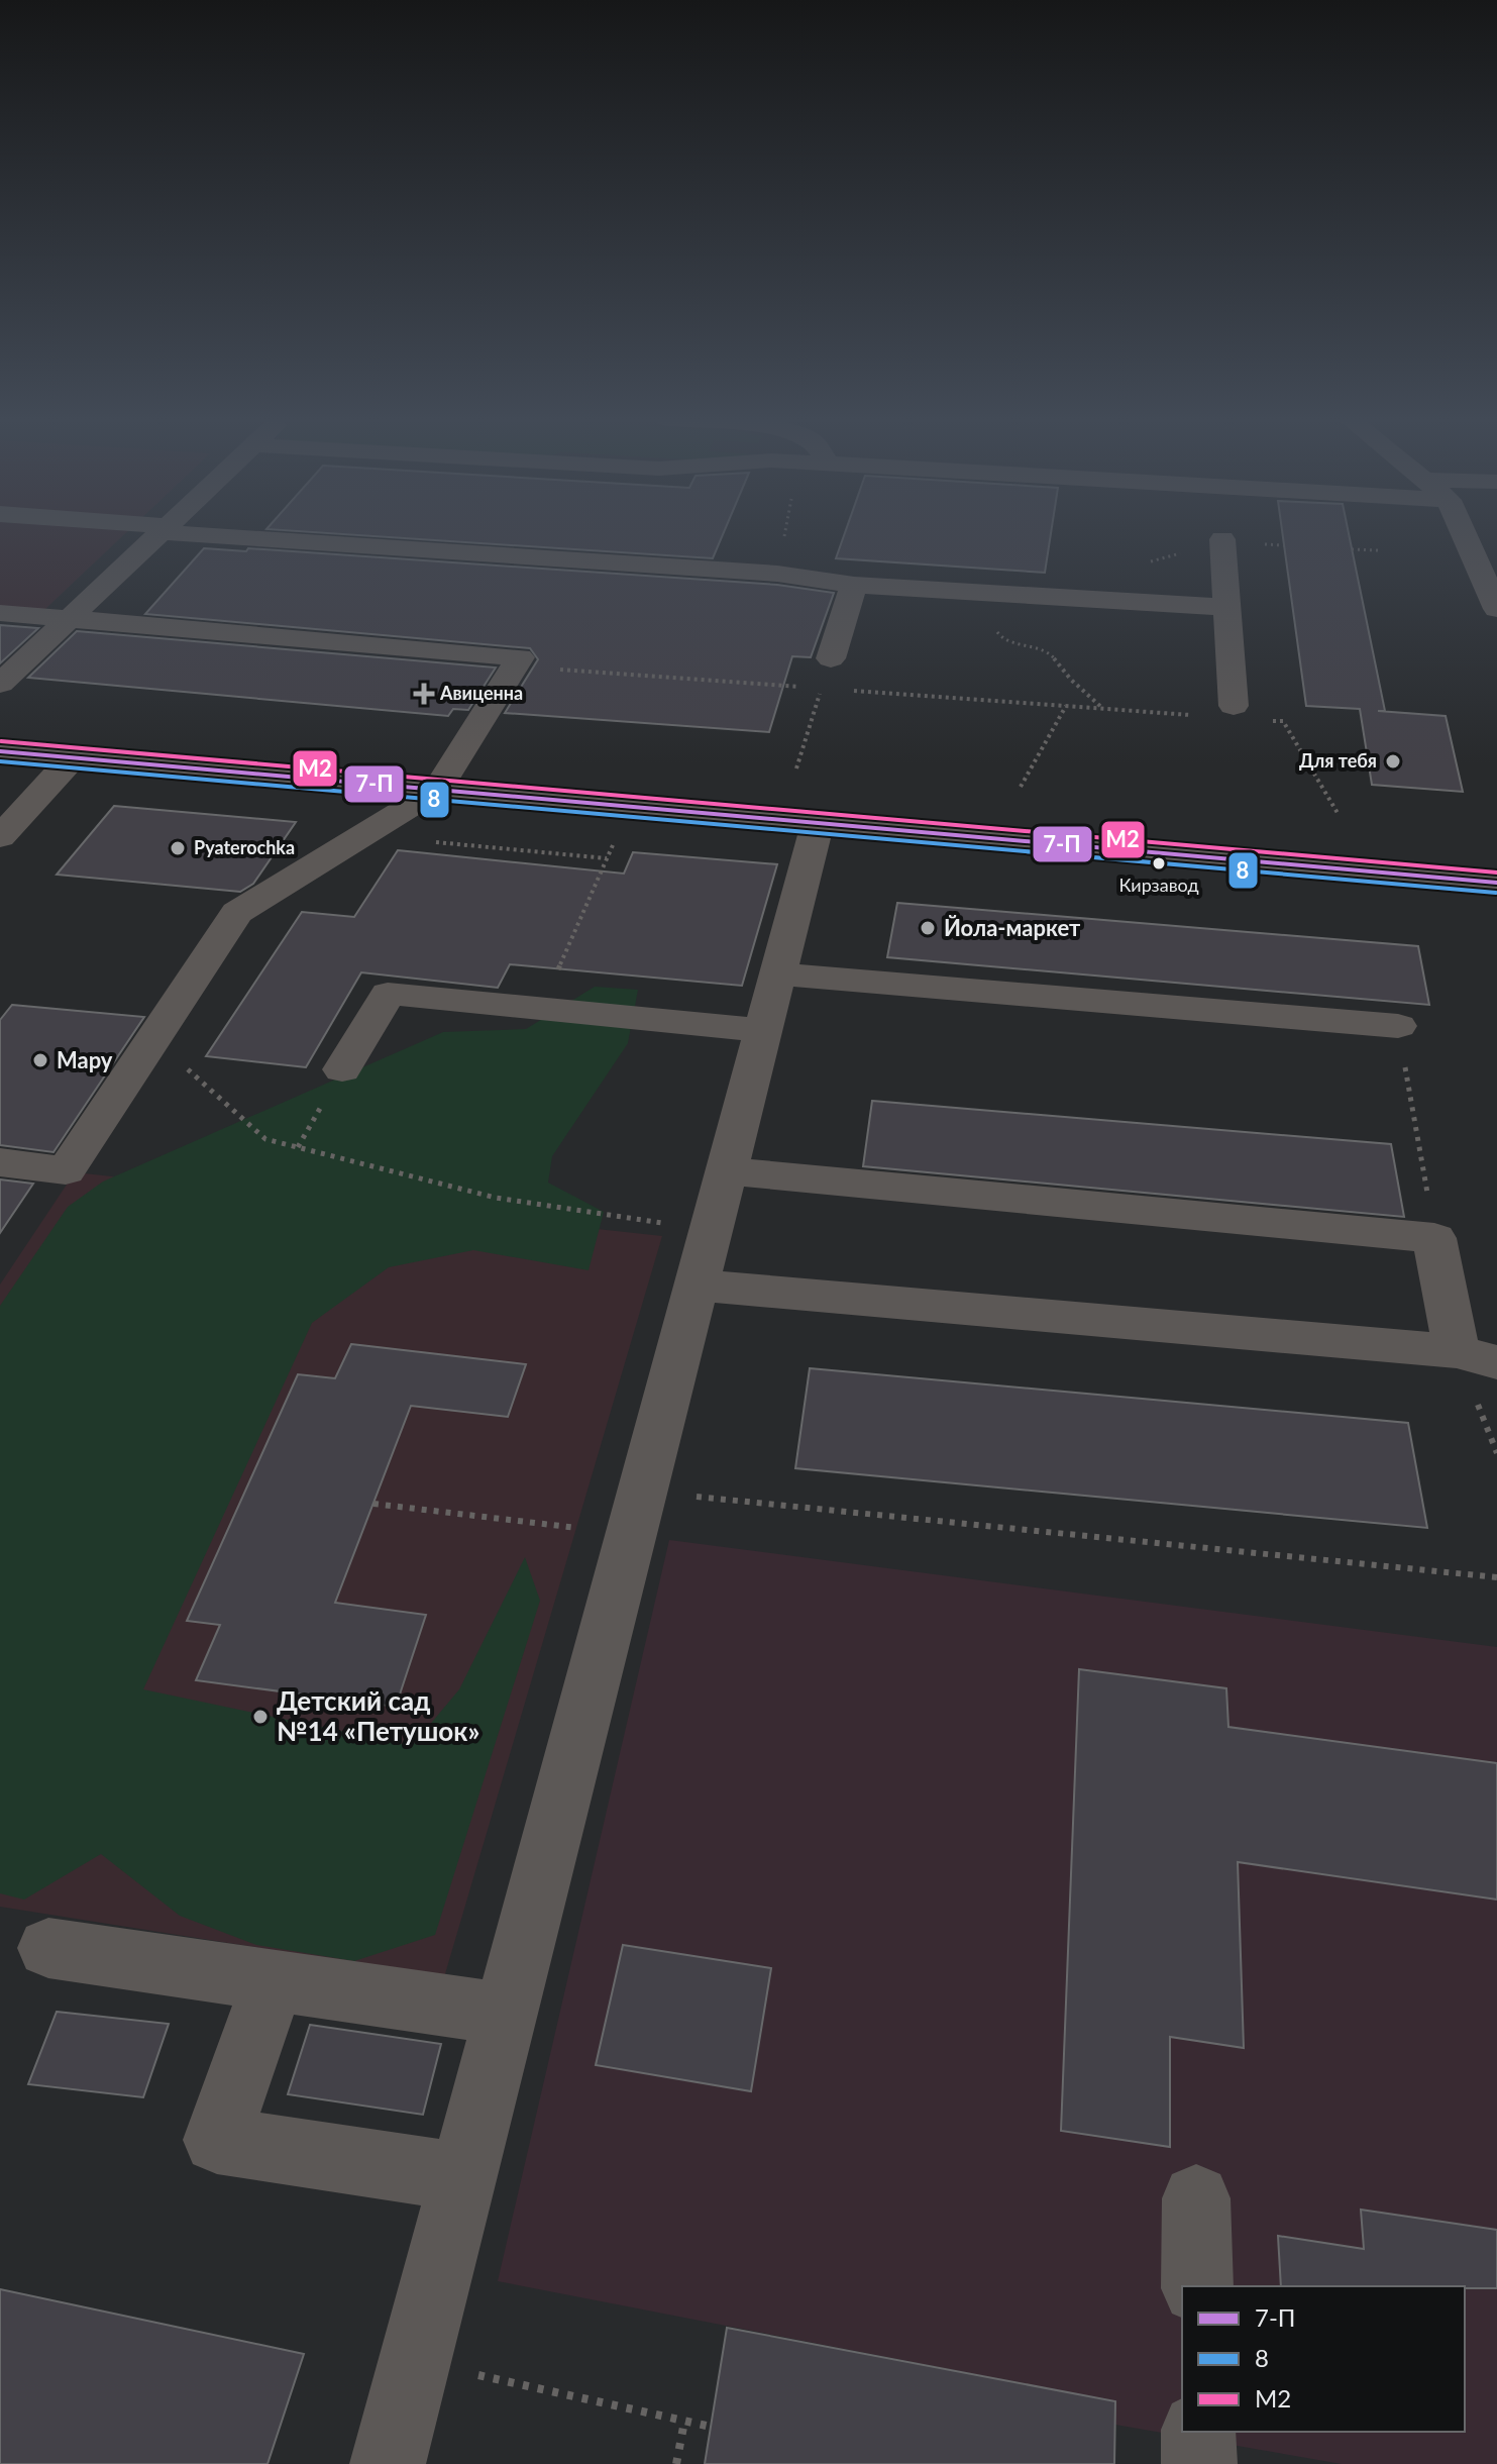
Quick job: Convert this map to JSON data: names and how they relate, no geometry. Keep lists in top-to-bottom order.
{
  "places": {
    "health": ["Авиценна"],
    "other": [
      "Для тебя",
      "Pyaterochka",
      "Кирзавод",
      "Йола-маркет",
      "Мару",
      "Детский сад №14 «Петушок»"
    ]
  },
  "lines": ["transit line М2", "transit line 7-П", "transit line 8"],
  "legend": ["7-П", "8", "М2"]
}
